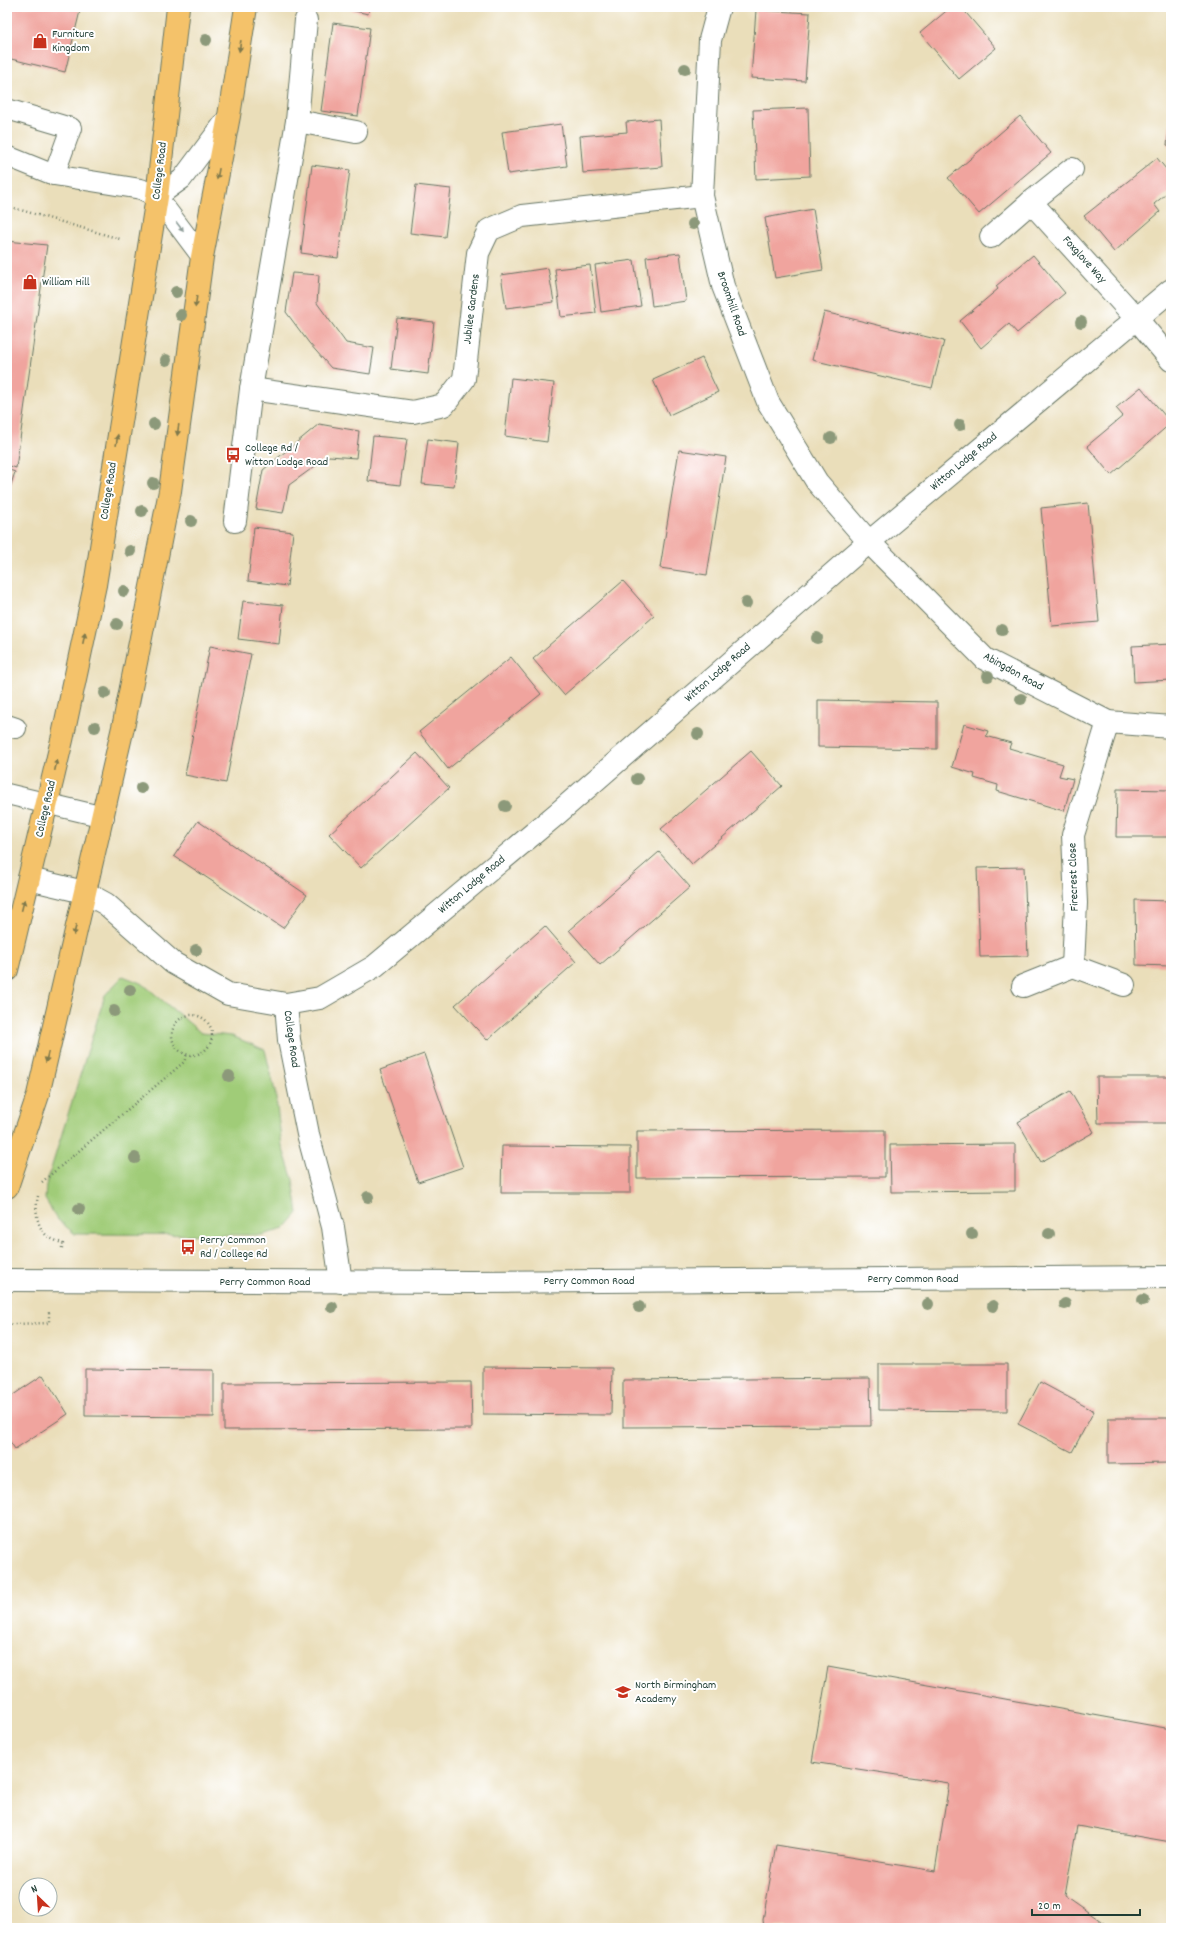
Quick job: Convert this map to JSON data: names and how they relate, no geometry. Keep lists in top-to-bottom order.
{
  "streets": {
    "main road": ["College Road"],
    "street": [
      "Foxglove Way",
      "Broomhill Road",
      "Jubilee Gardens",
      "Witton Lodge Road",
      "Abingdon Road",
      "Firecrest Close",
      "Perry Common Road"
    ]
  },
  "crossings": [
    ["College Road", "Witton Lodge Road"],
    ["College Road", "Perry Common Road"],
    ["Foxglove Way", "Witton Lodge Road"],
    ["Broomhill Road", "Jubilee Gardens"],
    ["Broomhill Road", "Witton Lodge Road"],
    ["Broomhill Road", "Abingdon Road"],
    ["Witton Lodge Road", "Abingdon Road"],
    ["Abingdon Road", "Firecrest Close"]
  ],
  "places": {
    "shop": ["Furniture Kingdom", "William Hill"],
    "bus stop": ["College Rd / Witton Lodge Road", "Perry Common Rd / College Rd"],
    "school or university": ["North Birmingham Academy"]
  },
  "scale_bar": "20 m",
  "north": "top left"
}
